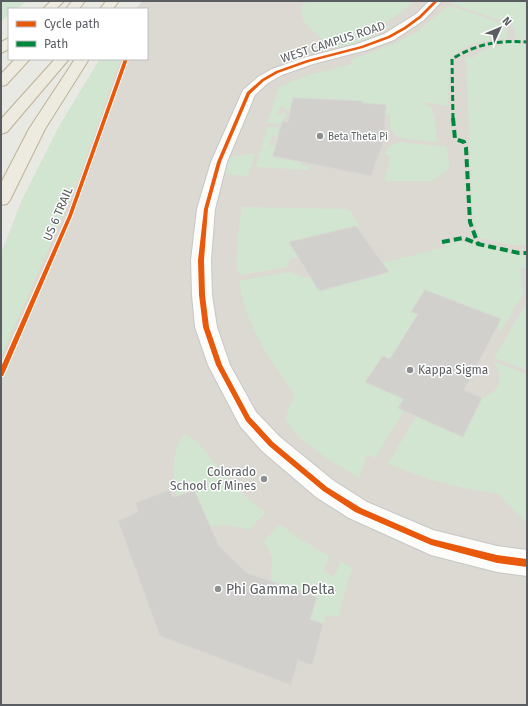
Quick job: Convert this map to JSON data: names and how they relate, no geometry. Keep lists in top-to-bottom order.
{
  "streets": {
    "street": ["WEST CAMPUS ROAD"],
    "cycle path": ["US 6 TRAIL"]
  },
  "places": [
    "Beta Theta Pi",
    "Kappa Sigma",
    "Colorado School of Mines",
    "Phi Gamma Delta"
  ],
  "legend": ["Cycle path", "Path"],
  "north": "top right"
}
